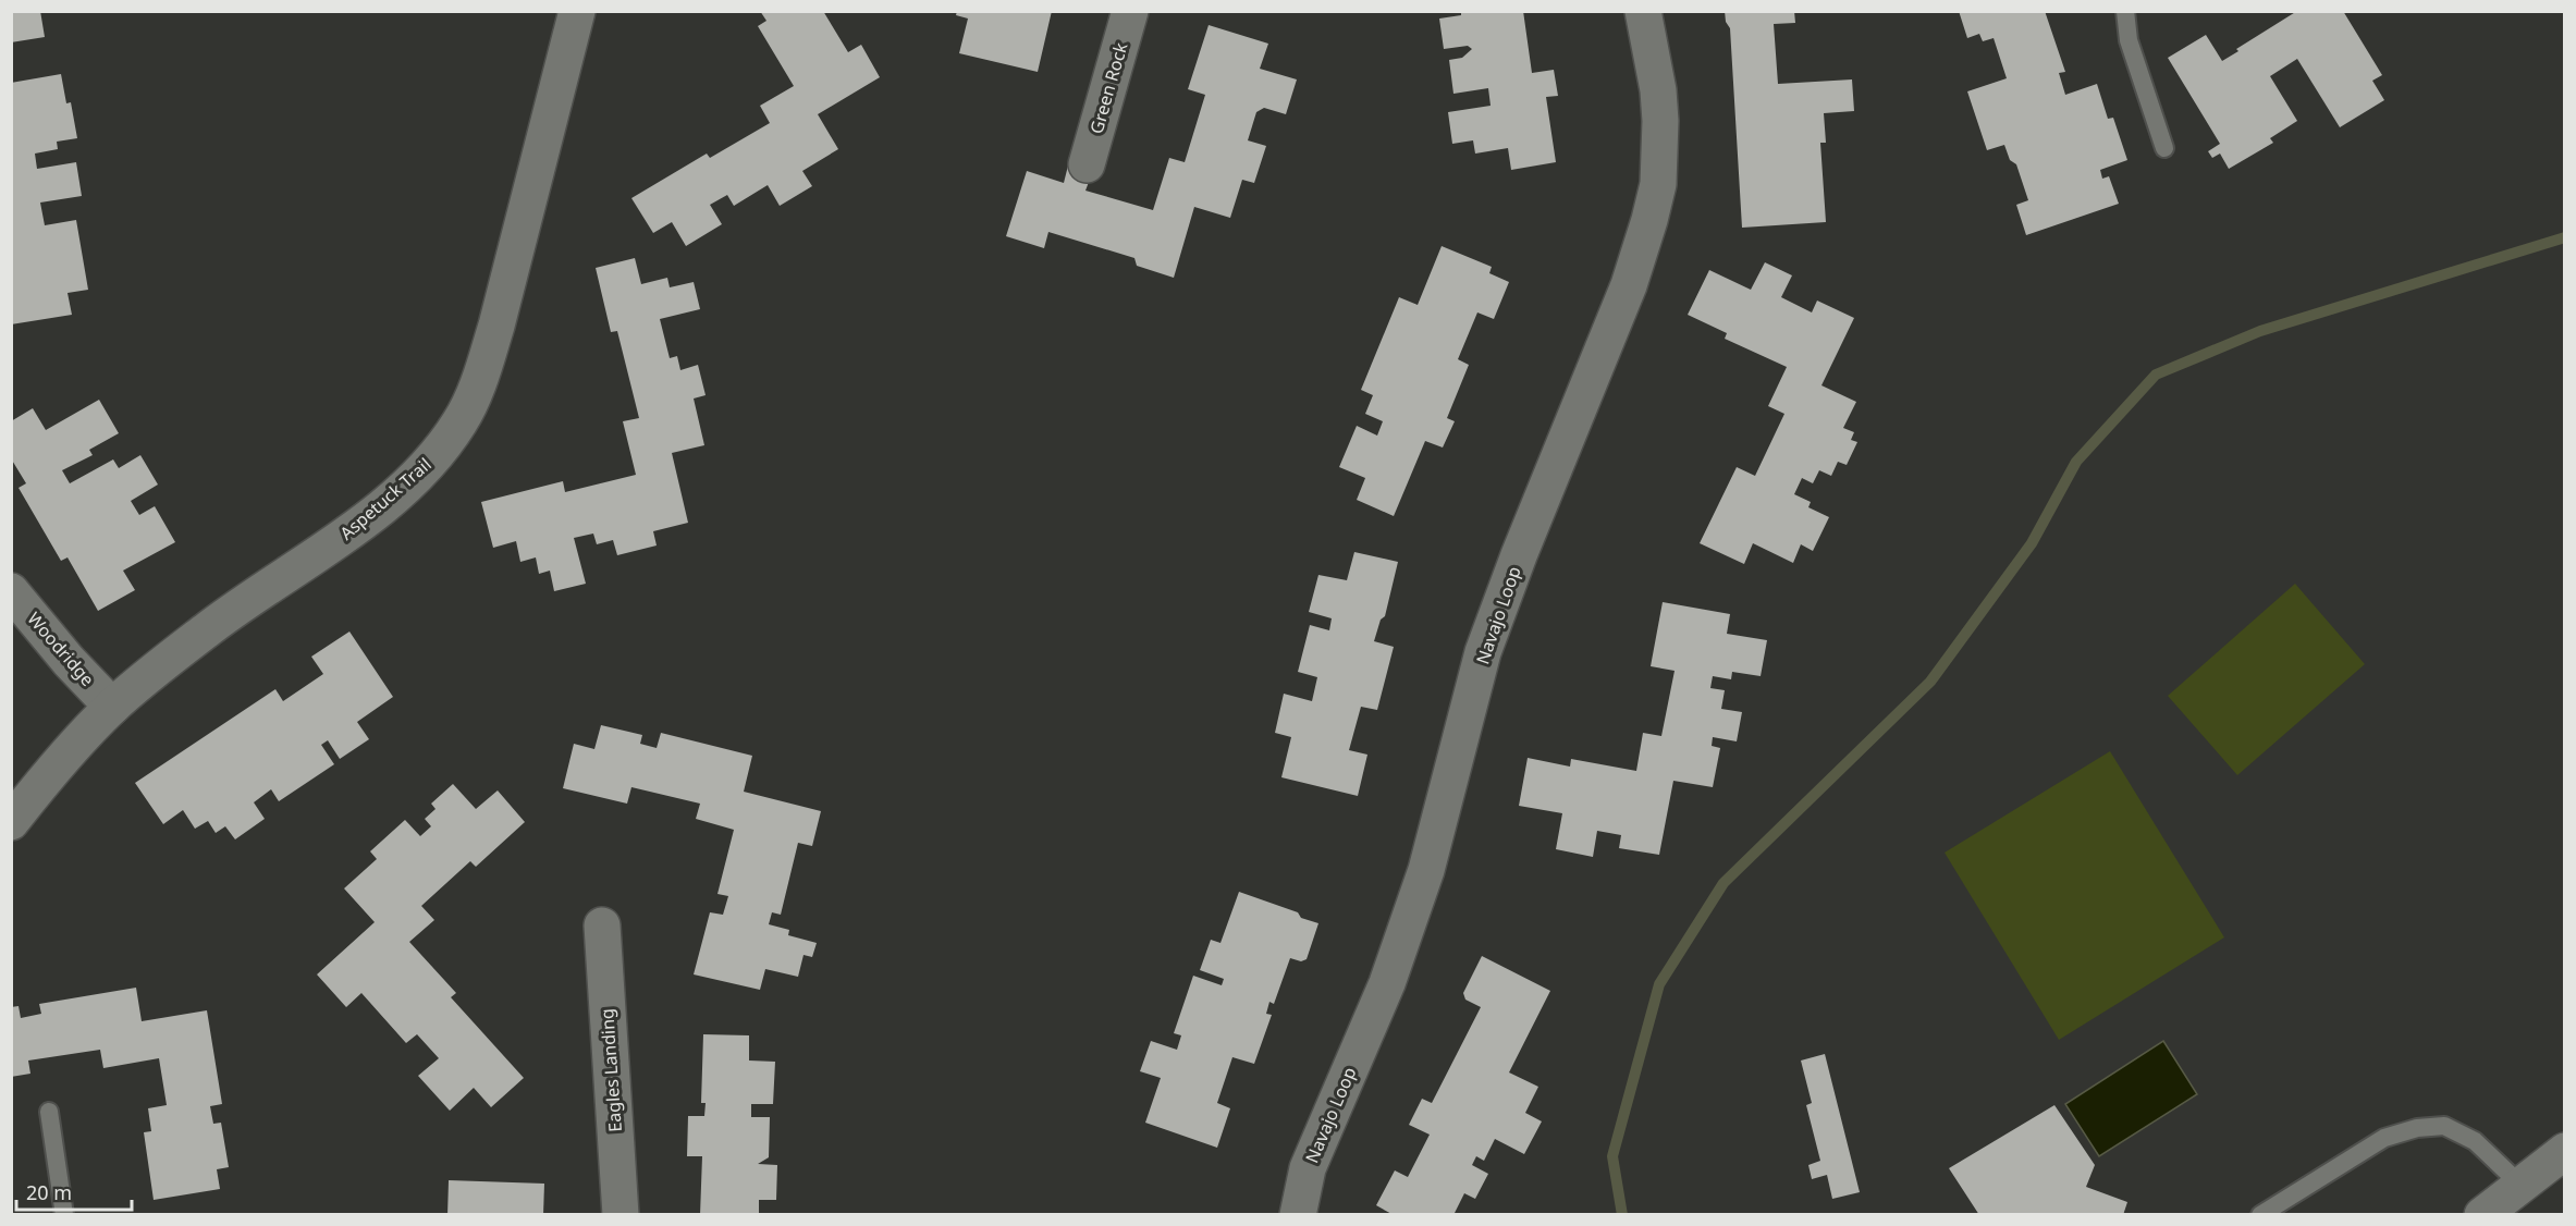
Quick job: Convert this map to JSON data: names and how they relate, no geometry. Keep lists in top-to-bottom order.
{
  "streets": {
    "street": [
      "Green Rock",
      "Aspetuck Trail",
      "Navajo Loop",
      "Woodridge",
      "Eagles Landing"
    ]
  },
  "crossings": [
    ["Aspetuck Trail", "Woodridge"]
  ],
  "scale_bar": "20 m"
}
